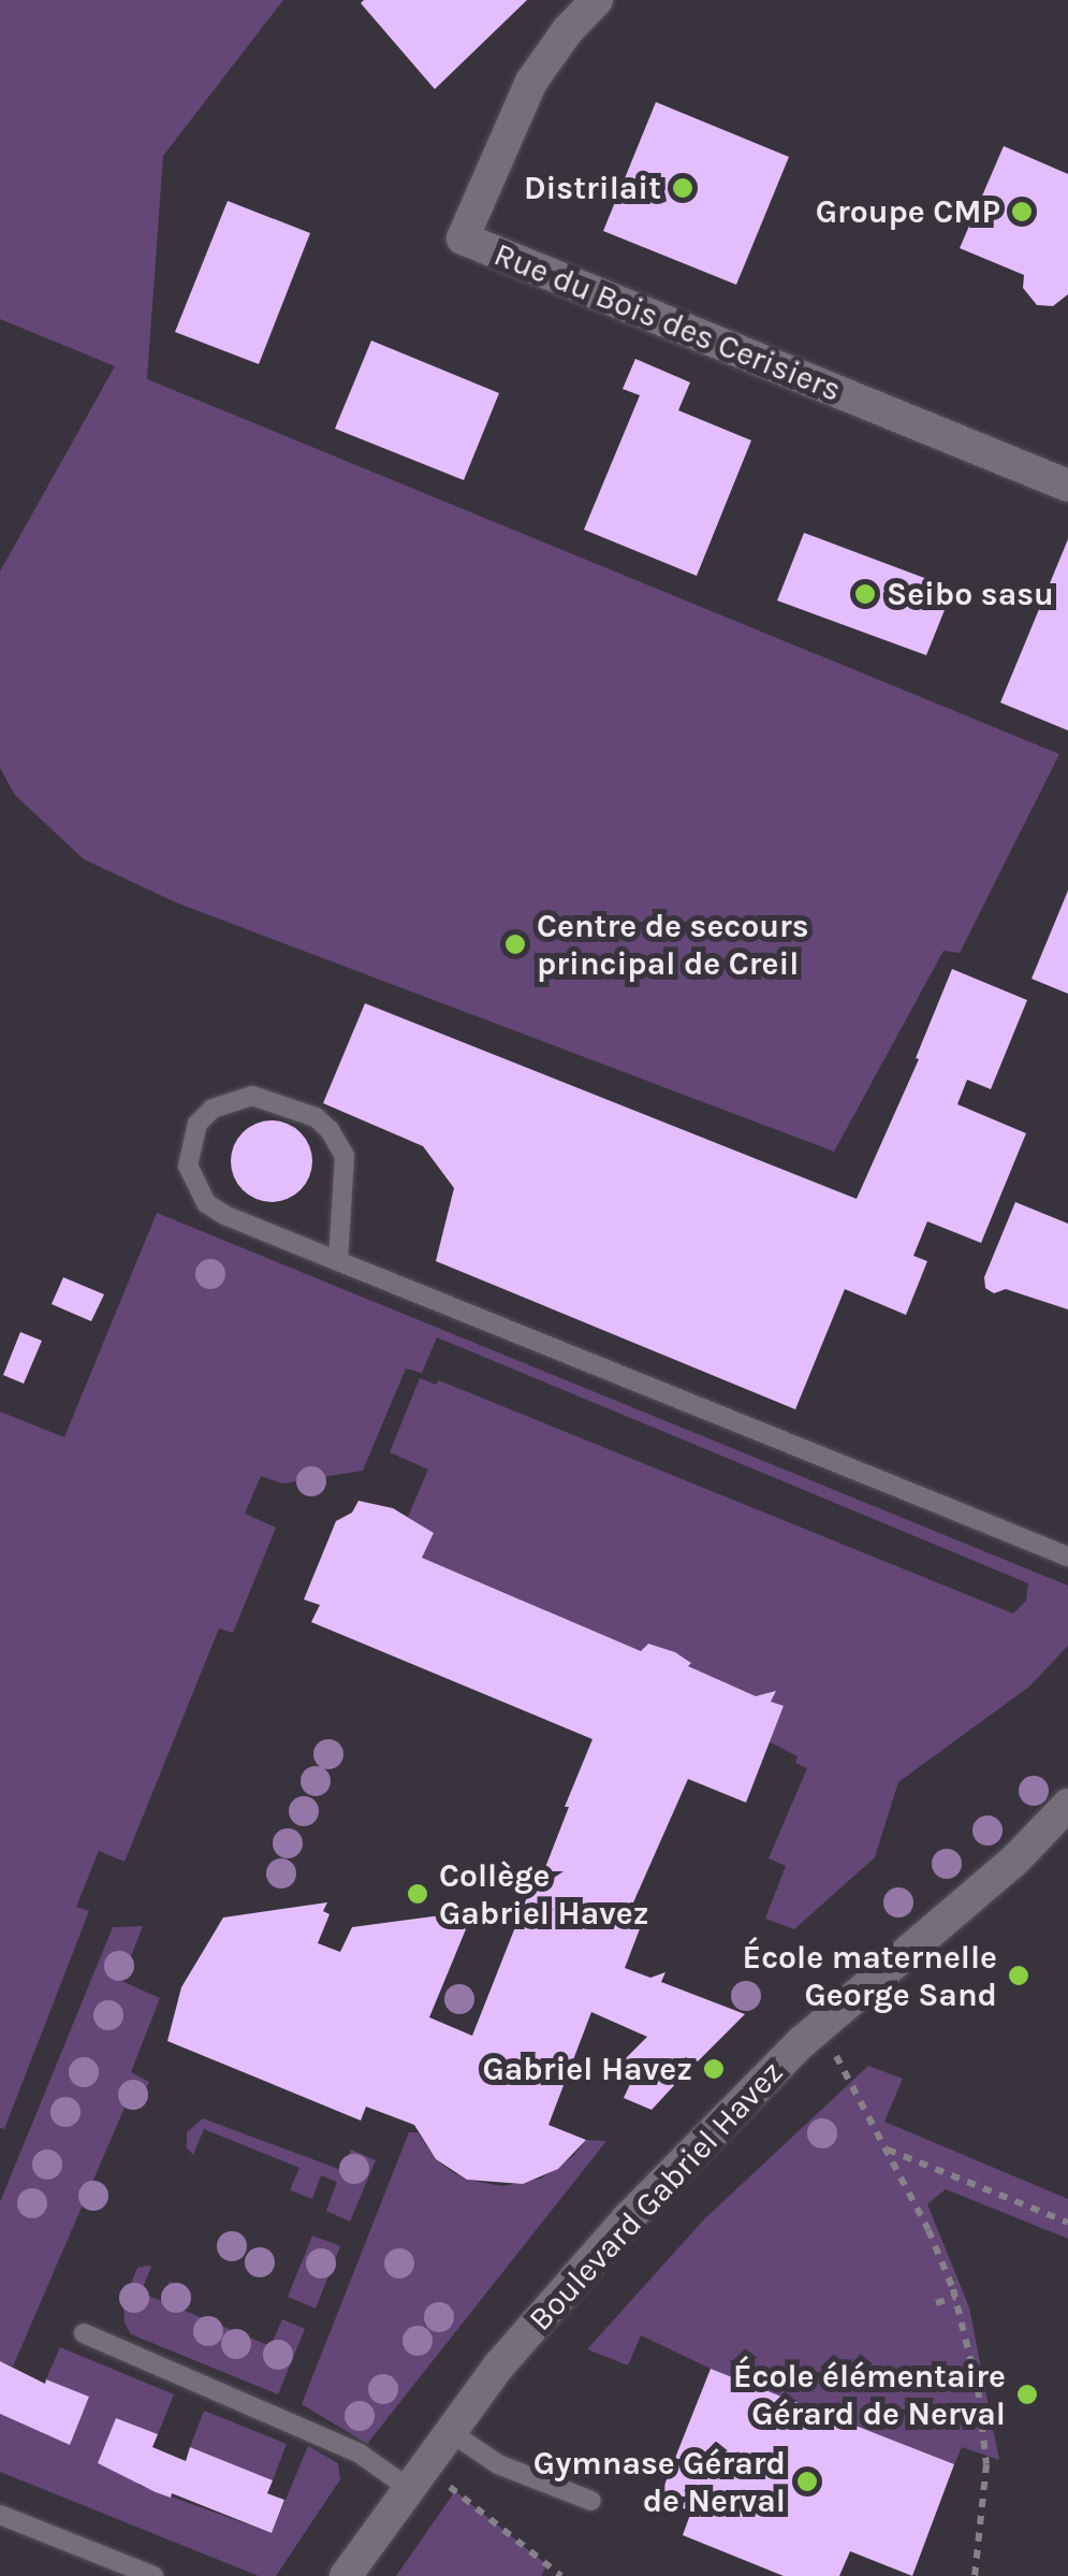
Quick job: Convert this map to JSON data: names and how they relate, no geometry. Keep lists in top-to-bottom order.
{
  "streets": {
    "street": ["Rue du Bois des Cerisiers", "Boulevard Gabriel Havez"]
  },
  "places": [
    "Distrilait",
    "Groupe CMP",
    "Seibo sasu",
    "Centre de secours principal de Creil",
    "Collège Gabriel Havez",
    "École maternelle George Sand",
    "Gabriel Havez",
    "École élémentaire Gérard de Nerval",
    "Gymnase Gérard de Nerval"
  ]
}
